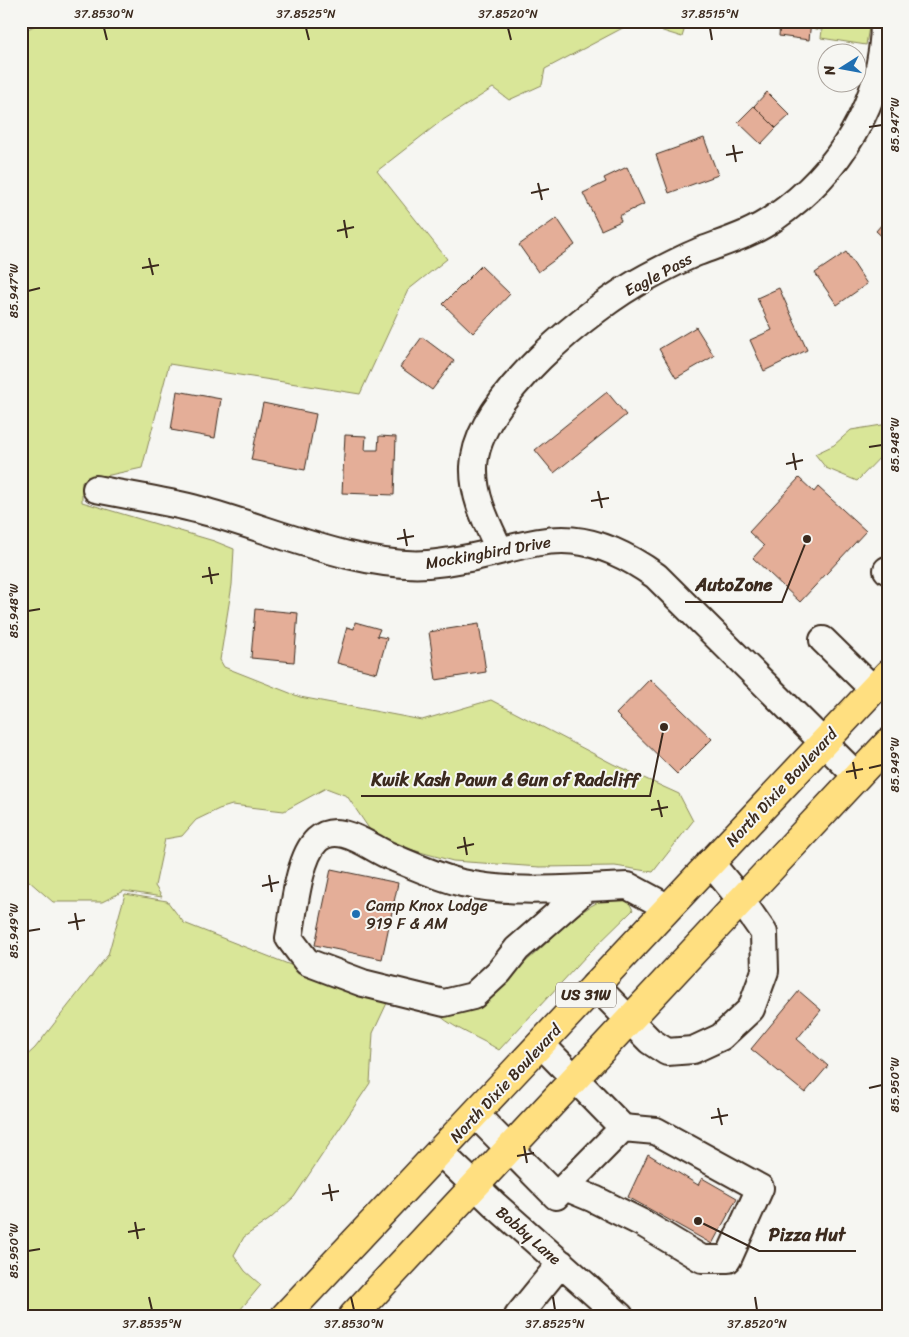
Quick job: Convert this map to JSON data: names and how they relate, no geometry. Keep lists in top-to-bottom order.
{
  "streets": {
    "highway": ["North Dixie Boulevard", "US 31W"],
    "street": ["Eagle Pass", "Mockingbird Drive", "Bobby Lane"]
  },
  "crossings": [
    ["Eagle Pass", "Mockingbird Drive"],
    ["Mockingbird Drive", "North Dixie Boulevard"],
    ["Mockingbird Drive", "US 31W"],
    ["North Dixie Boulevard", "Bobby Lane"],
    ["US 31W", "Bobby Lane"]
  ],
  "places": [
    "AutoZone",
    "Kwik Kash Pawn & Gun of Radcliff",
    "Camp Knox Lodge 919 F & AM",
    "Pizza Hut"
  ],
  "north": "left",
  "coordinates": [
    "37.8530°N",
    "37.8525°N",
    "37.8520°N",
    "37.8515°N",
    "85.947°W",
    "85.948°W",
    "85.949°W",
    "85.950°W",
    "37.8535°N"
  ]
}
